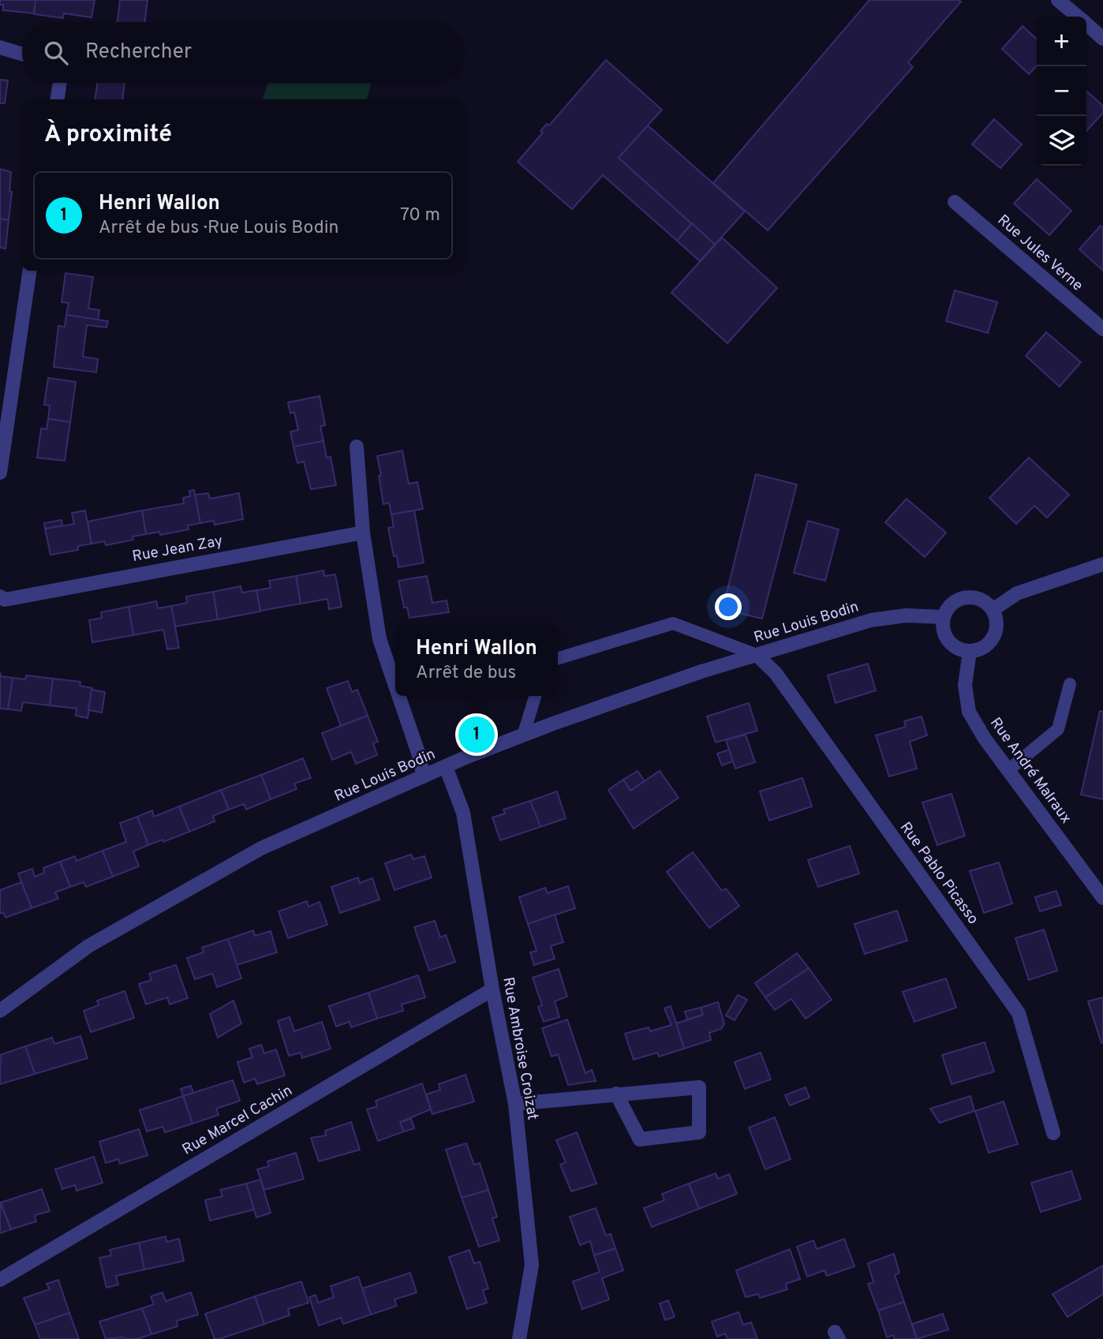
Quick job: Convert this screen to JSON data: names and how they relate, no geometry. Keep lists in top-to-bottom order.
{
  "streets": {
    "street": [
      "Rue Jules Verne",
      "Rue Jean Zay",
      "Rue Louis Bodin",
      "Rue André Malraux",
      "Rue Pablo Picasso",
      "Rue Ambroise Croizat",
      "Rue Marcel Cachin"
    ]
  },
  "crossings": [
    ["Rue Louis Bodin", "Rue André Malraux"],
    ["Rue Louis Bodin", "Rue Pablo Picasso"],
    ["Rue Louis Bodin", "Rue Ambroise Croizat"],
    ["Rue Ambroise Croizat", "Rue Marcel Cachin"]
  ],
  "page": {
    "map_buttons": ["+", "−"],
    "search": "Rechercher",
    "heading": "À proximité",
    "list": [
      {
        "mark": "1",
        "name": "Henri Wallon",
        "note": "Arrêt de bus · Rue Louis Bodin",
        "value": "70 m"
      }
    ],
    "popup": ["Henri Wallon", "Arrêt de bus"],
    "pins": "1"
  }
}
